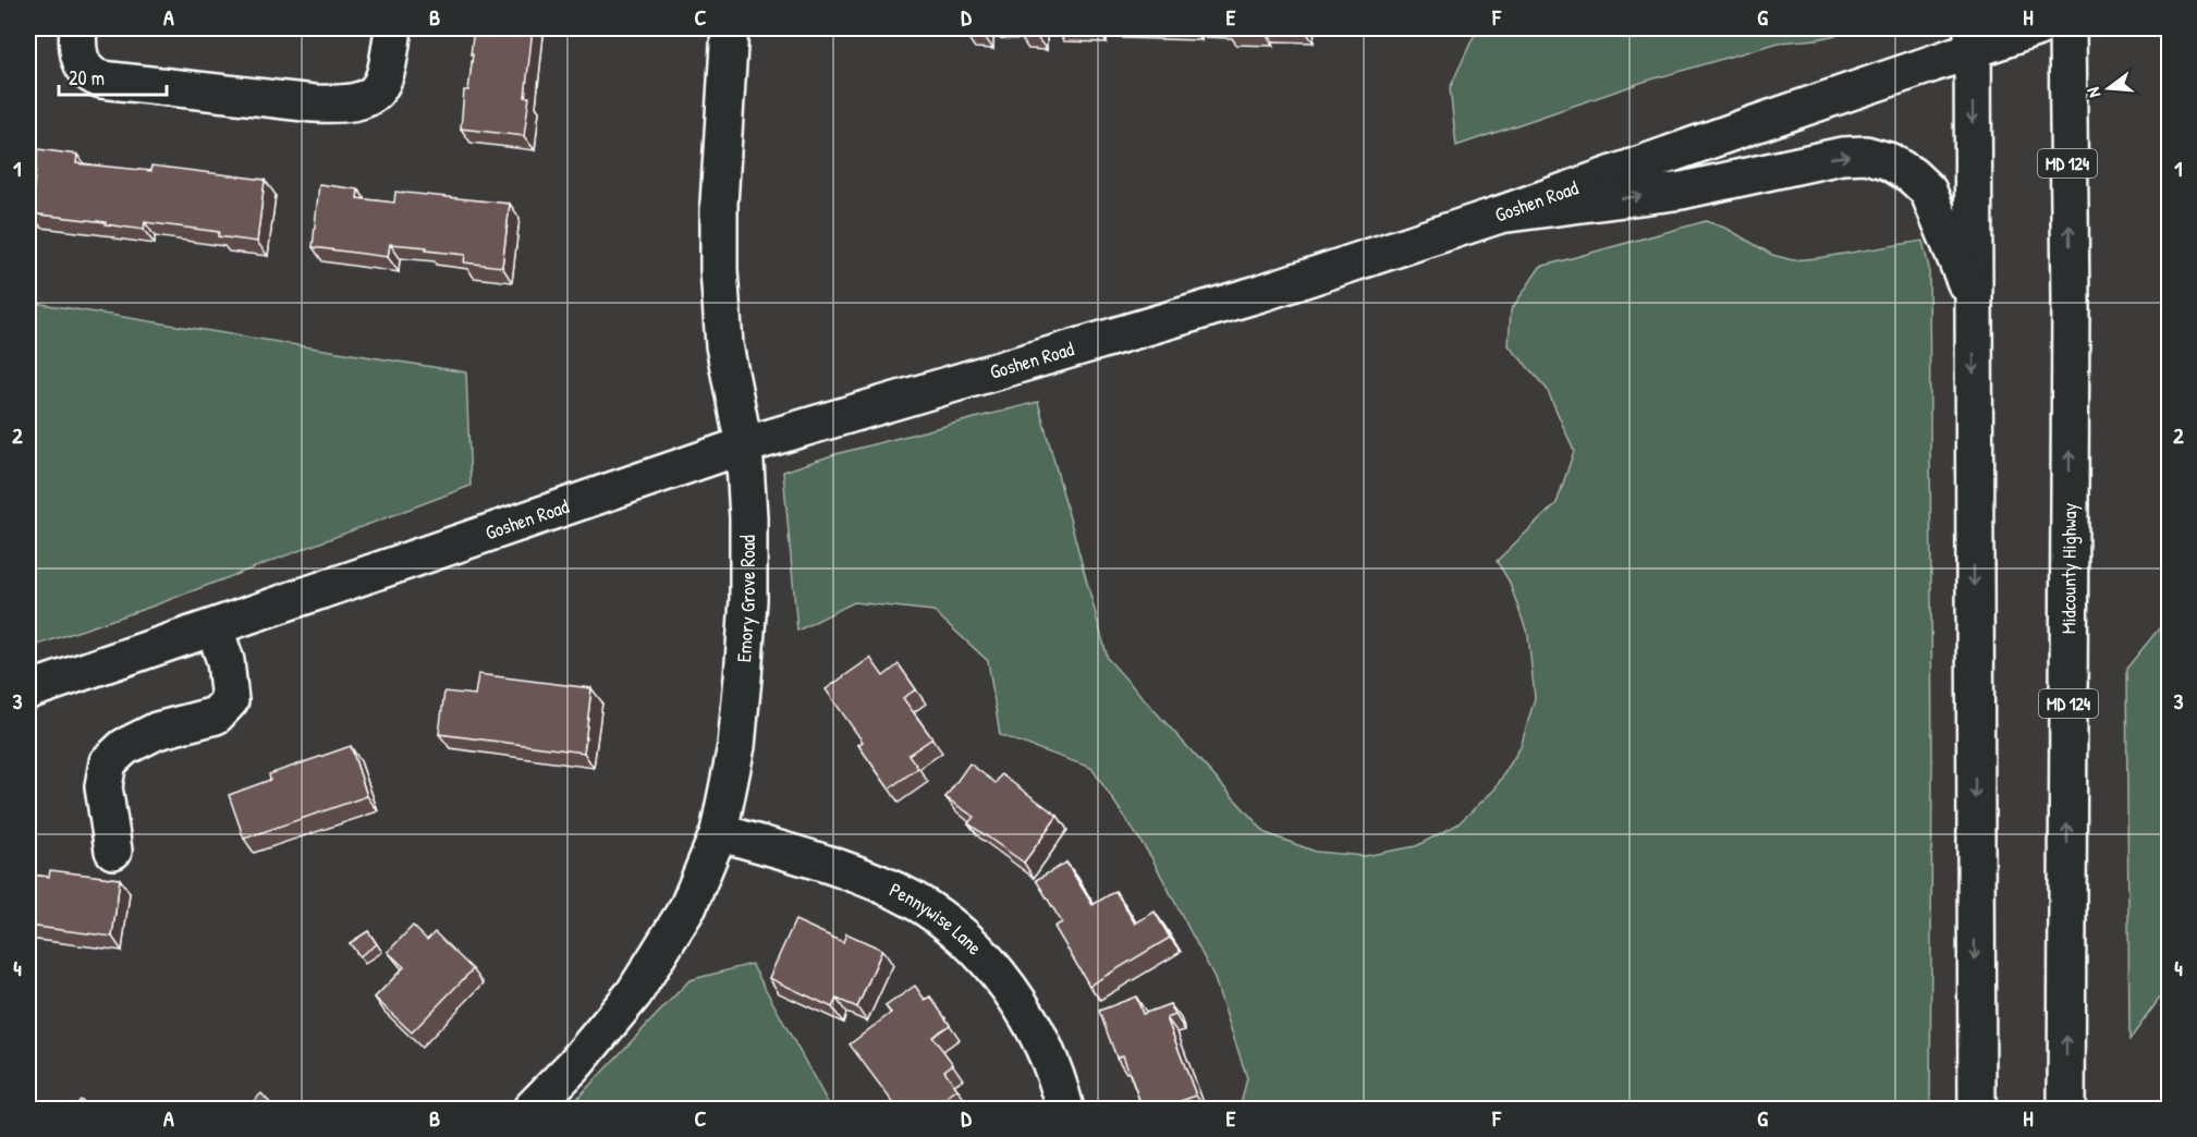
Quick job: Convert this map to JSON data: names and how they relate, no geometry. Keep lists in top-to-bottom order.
{
  "streets": {
    "street": [
      "MD 124",
      "Goshen Road",
      "Midcounty Highway",
      "Emory Grove Road",
      "Pennywise Lane"
    ]
  },
  "crossings": [
    ["Goshen Road", "Emory Grove Road"],
    ["Emory Grove Road", "Pennywise Lane"]
  ],
  "scale_bar": "20 m",
  "north": "left",
  "grid": {
    "columns": [
      "A",
      "B",
      "C",
      "D",
      "E",
      "F",
      "G",
      "H"
    ],
    "rows": [
      "1",
      "2",
      "3",
      "4"
    ]
  }
}
